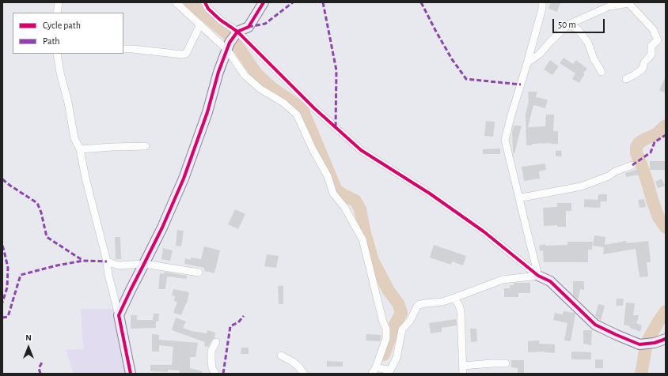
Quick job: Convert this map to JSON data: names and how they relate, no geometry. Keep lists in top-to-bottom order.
{
  "legend": ["Cycle path", "Path"],
  "scale_bar": "50 m",
  "north": "top"
}
